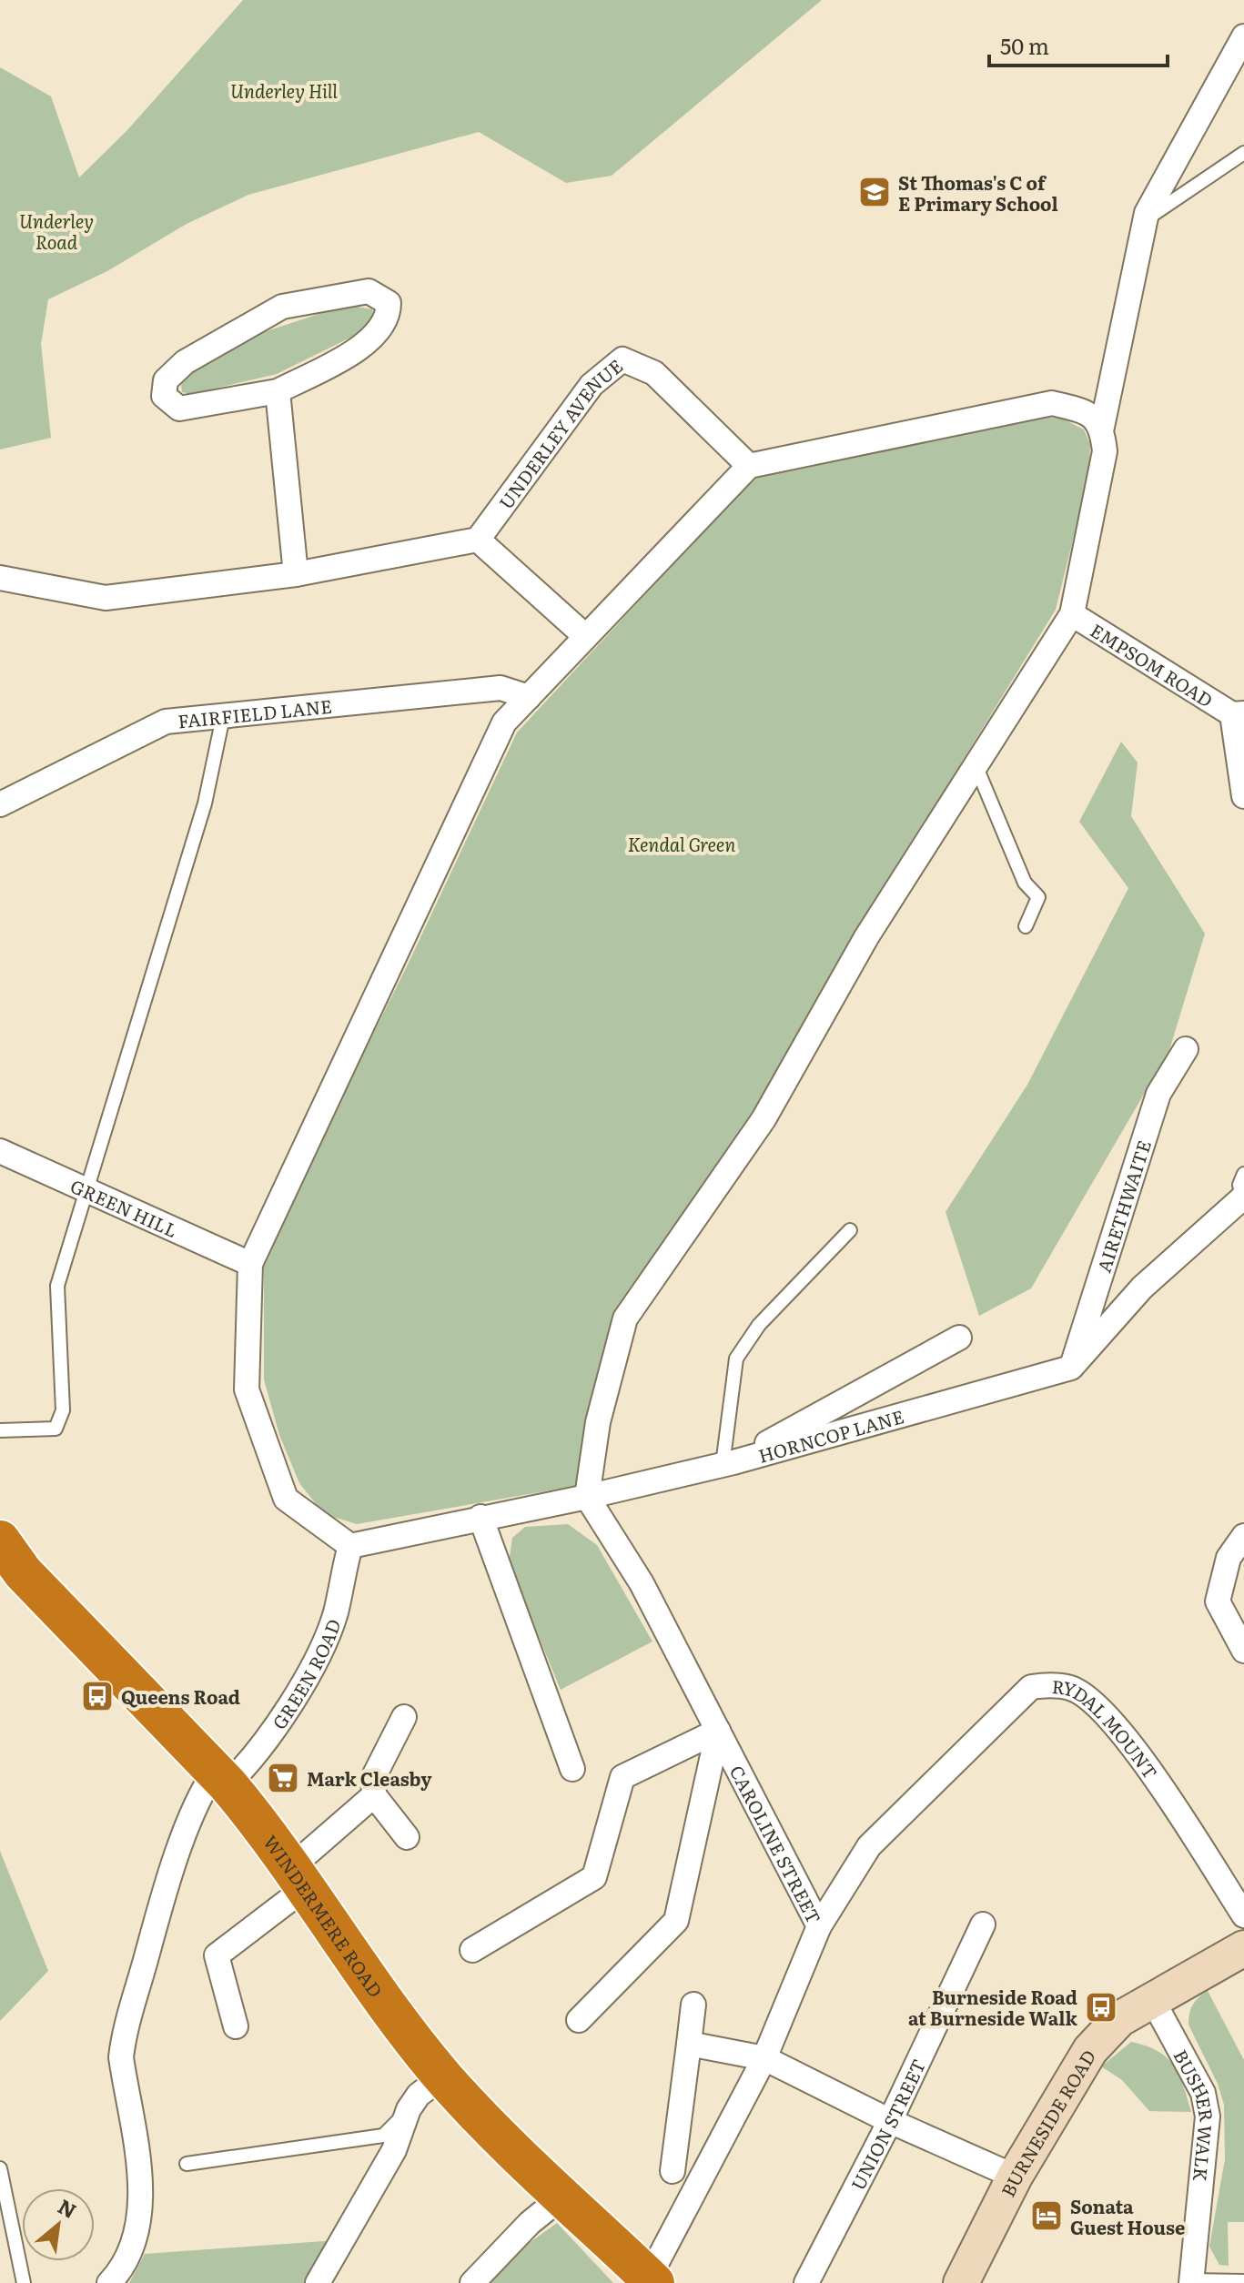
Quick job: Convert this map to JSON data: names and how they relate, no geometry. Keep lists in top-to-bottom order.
{
  "streets": {
    "highway": ["WINDERMERE ROAD"],
    "street": [
      "UNDERLEY AVENUE",
      "EMPSOM ROAD",
      "FAIRFIELD LANE",
      "AIRETHWAITE",
      "GREEN HILL",
      "HORNCOP LANE",
      "GREEN ROAD",
      "RYDAL MOUNT",
      "CAROLINE STREET",
      "BUSHER WALK",
      "BURNESIDE ROAD",
      "UNION STREET"
    ]
  },
  "crossings": [
    ["AIRETHWAITE", "HORNCOP LANE"],
    ["HORNCOP LANE", "GREEN ROAD"],
    ["HORNCOP LANE", "CAROLINE STREET"],
    ["GREEN ROAD", "WINDERMERE ROAD"],
    ["RYDAL MOUNT", "CAROLINE STREET"],
    ["CAROLINE STREET", "WINDERMERE ROAD"],
    ["BUSHER WALK", "BURNESIDE ROAD"]
  ],
  "parks": ["Underley Hill", "Underley Road", "Kendal Green"],
  "places": {
    "school or university": ["St Thomas's C of E Primary School"],
    "bus stop": ["Queens Road", "Burneside Road at Burneside Walk"],
    "supermarket": ["Mark Cleasby"],
    "hotel": ["Sonata Guest House"]
  },
  "scale_bar": "50 m",
  "north": "top right"
}
